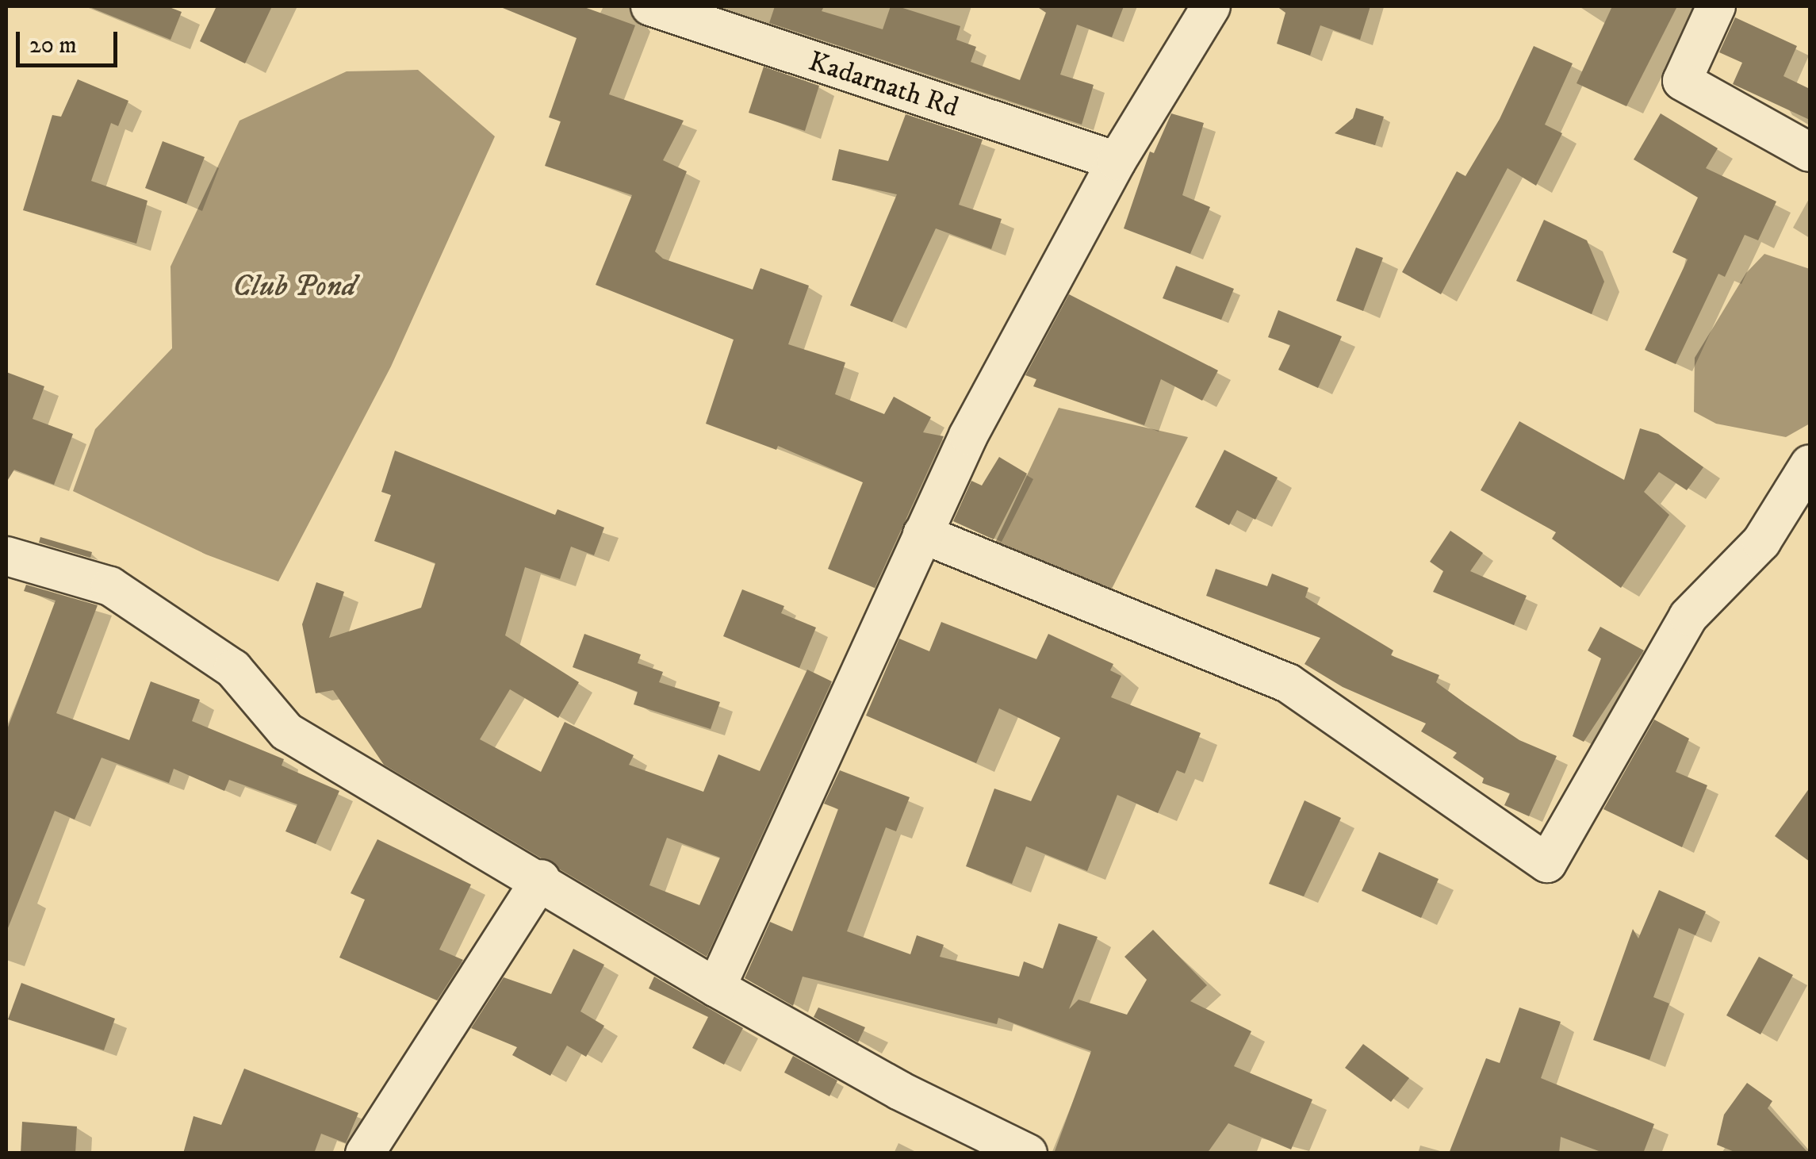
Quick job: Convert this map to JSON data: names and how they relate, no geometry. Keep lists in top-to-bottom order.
{
  "streets": {
    "street": ["Kadarnath Rd"]
  },
  "water": ["Club Pond"],
  "scale_bar": "20 m"
}
